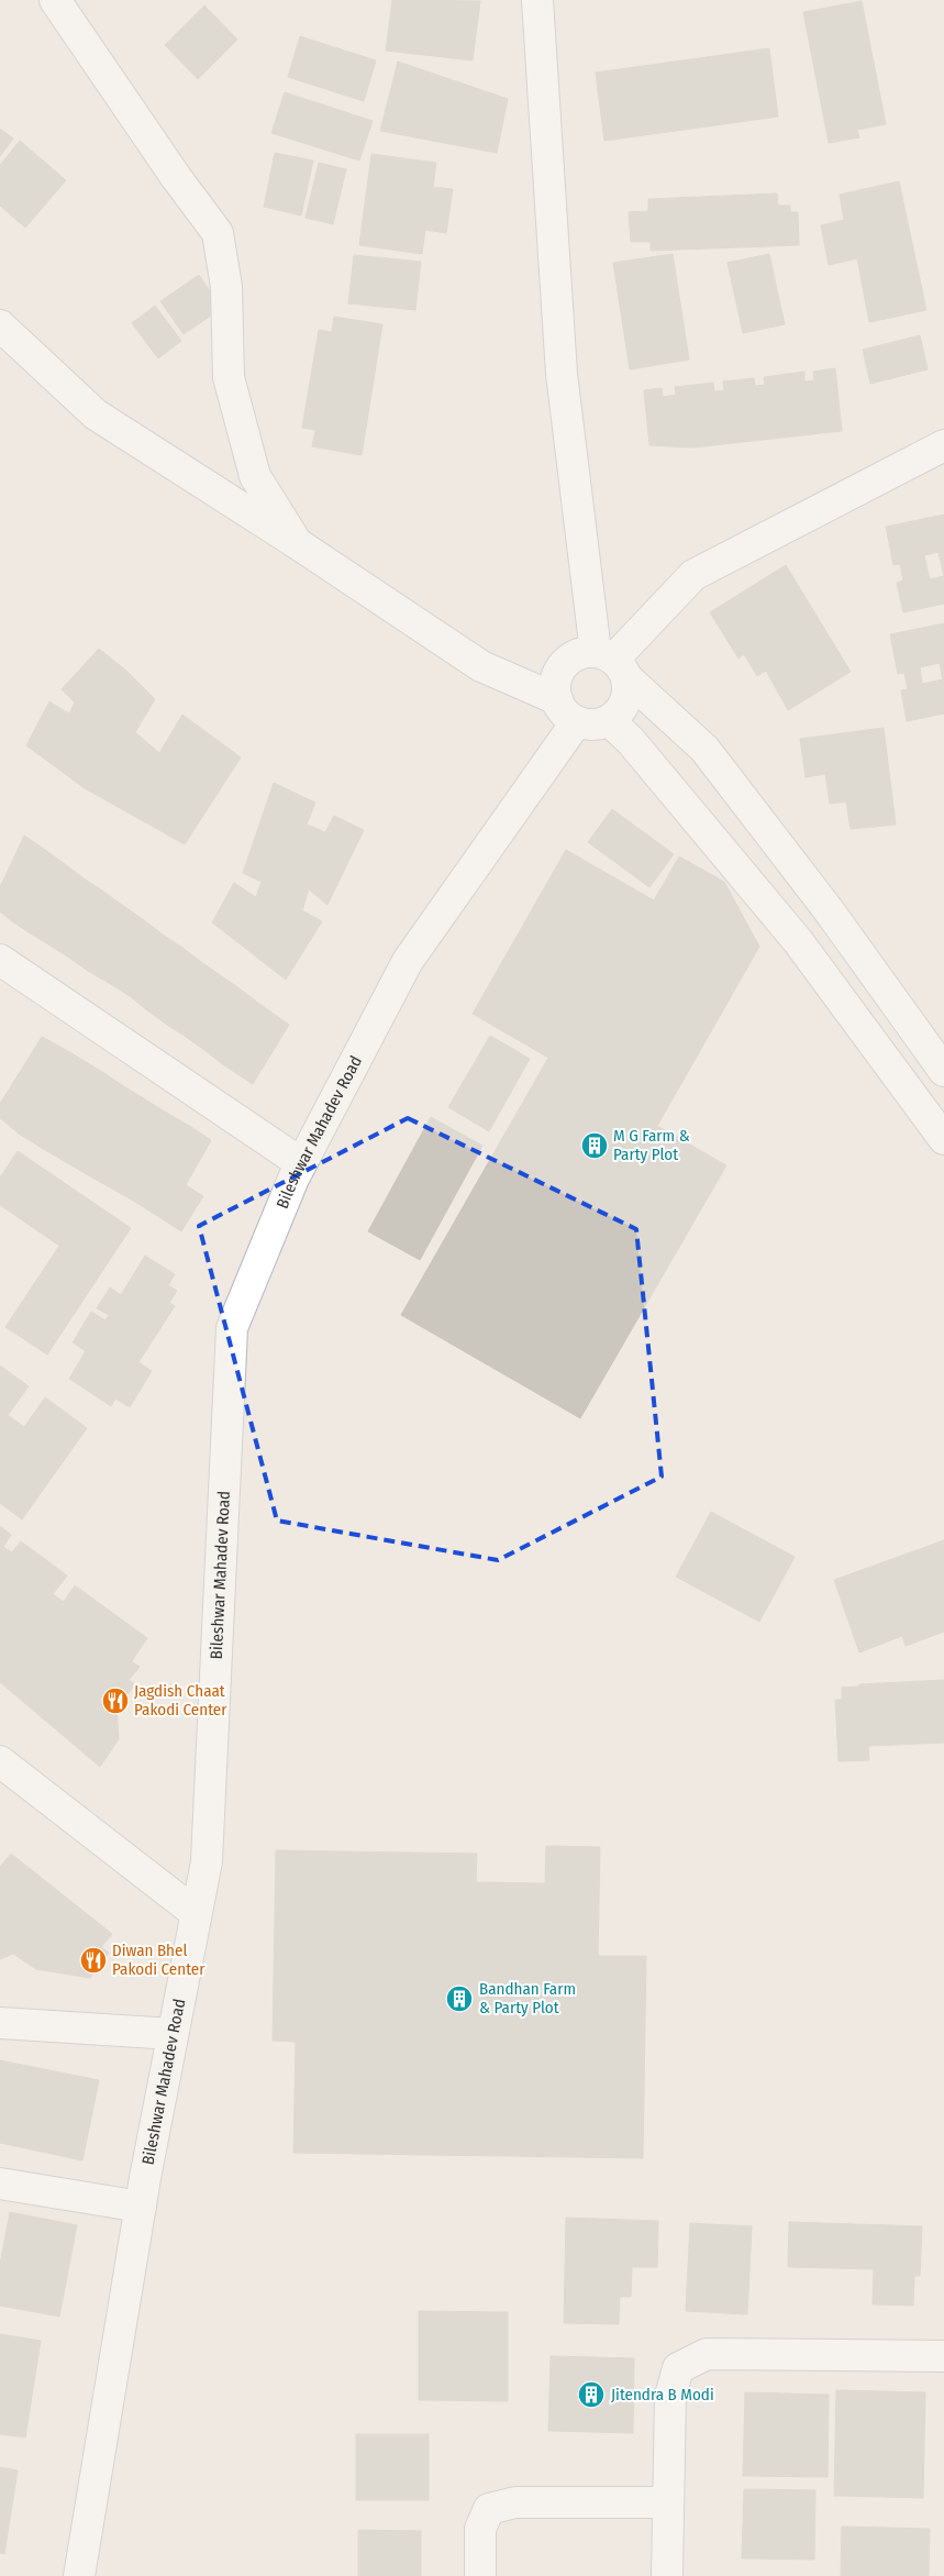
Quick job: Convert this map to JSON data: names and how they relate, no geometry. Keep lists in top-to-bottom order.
{
  "streets": {
    "street": ["Bileshwar Mahadev Road"]
  },
  "places": {
    "building": ["M G Farm & Party Plot", "Bandhan Farm & Party Plot", "Jitendra B Modi"],
    "restaurant": ["Jagdish Chaat Pakodi Center", "Diwan Bhel Pakodi Center"]
  }
}
